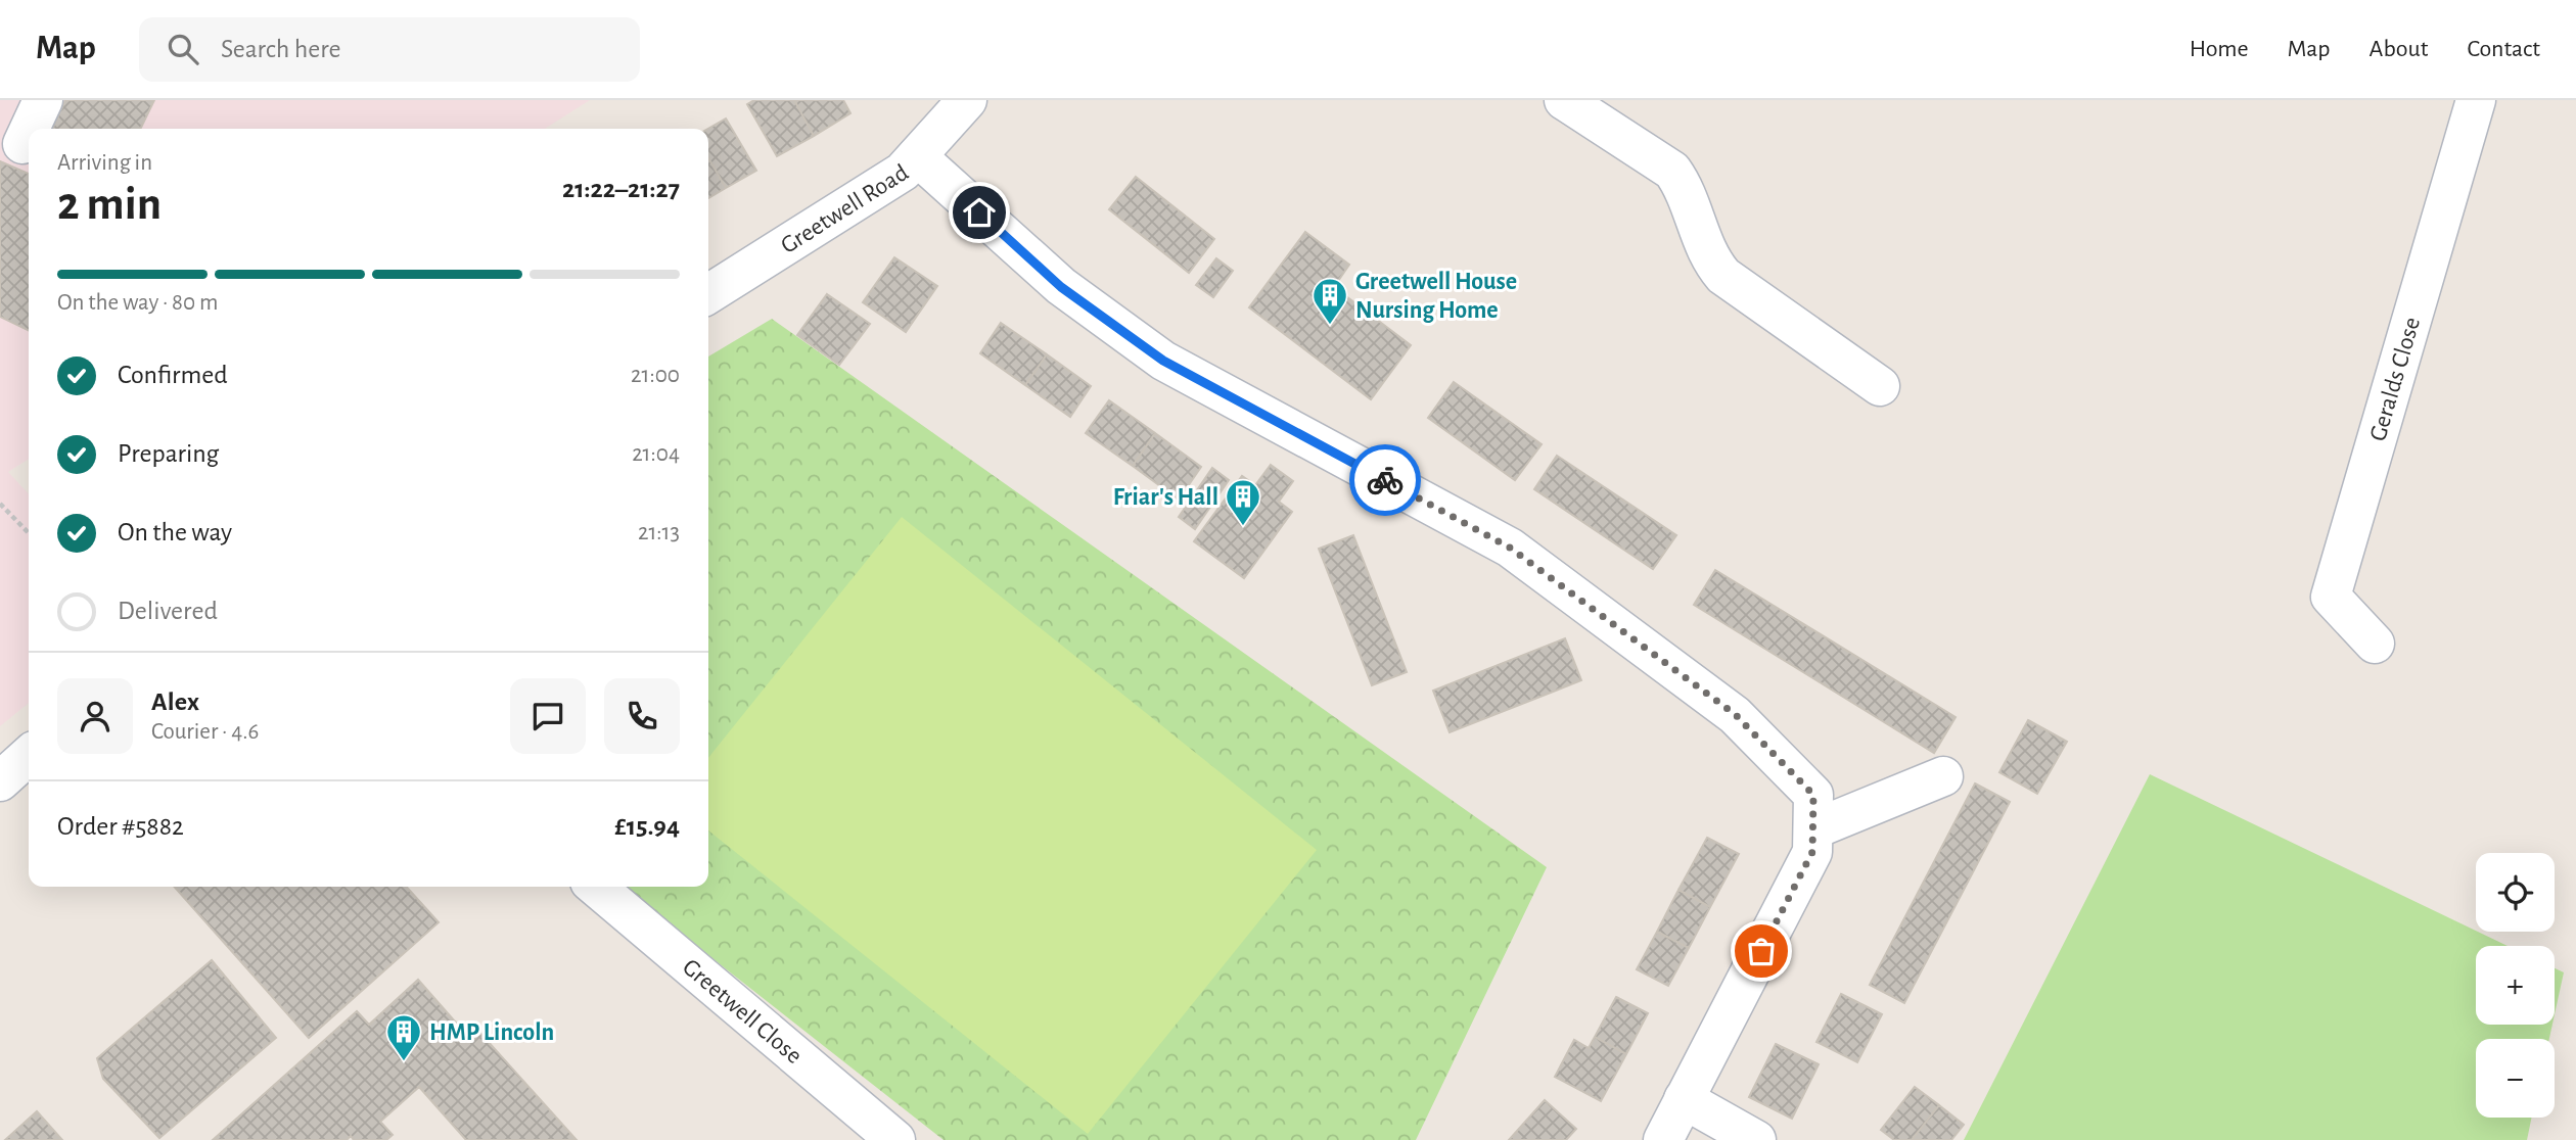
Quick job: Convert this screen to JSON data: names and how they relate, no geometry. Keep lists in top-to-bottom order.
{
  "streets": {
    "street": ["Greetwell Road", "Geralds Close", "Greetwell Close"]
  },
  "places": {
    "building": ["Greetwell House Nursing Home", "Friar's Hall", "HMP Lincoln"]
  },
  "page": {
    "header": "Map",
    "search": "Search here",
    "nav": [
      "Home",
      "Map",
      "About",
      "Contact"
    ],
    "heading": ["2 min", "Arriving in", "21:22–21:27"],
    "panel": [
      "Alex",
      "Courier · 4.6",
      "Order #5882",
      "£15.94"
    ],
    "bar": "On the way · 80 m",
    "list": [
      ["Confirmed", "21:00"],
      ["Preparing", "21:04"],
      ["On the way", "21:13"],
      "Delivered"
    ],
    "map_buttons": ["+", "−"]
  }
}
